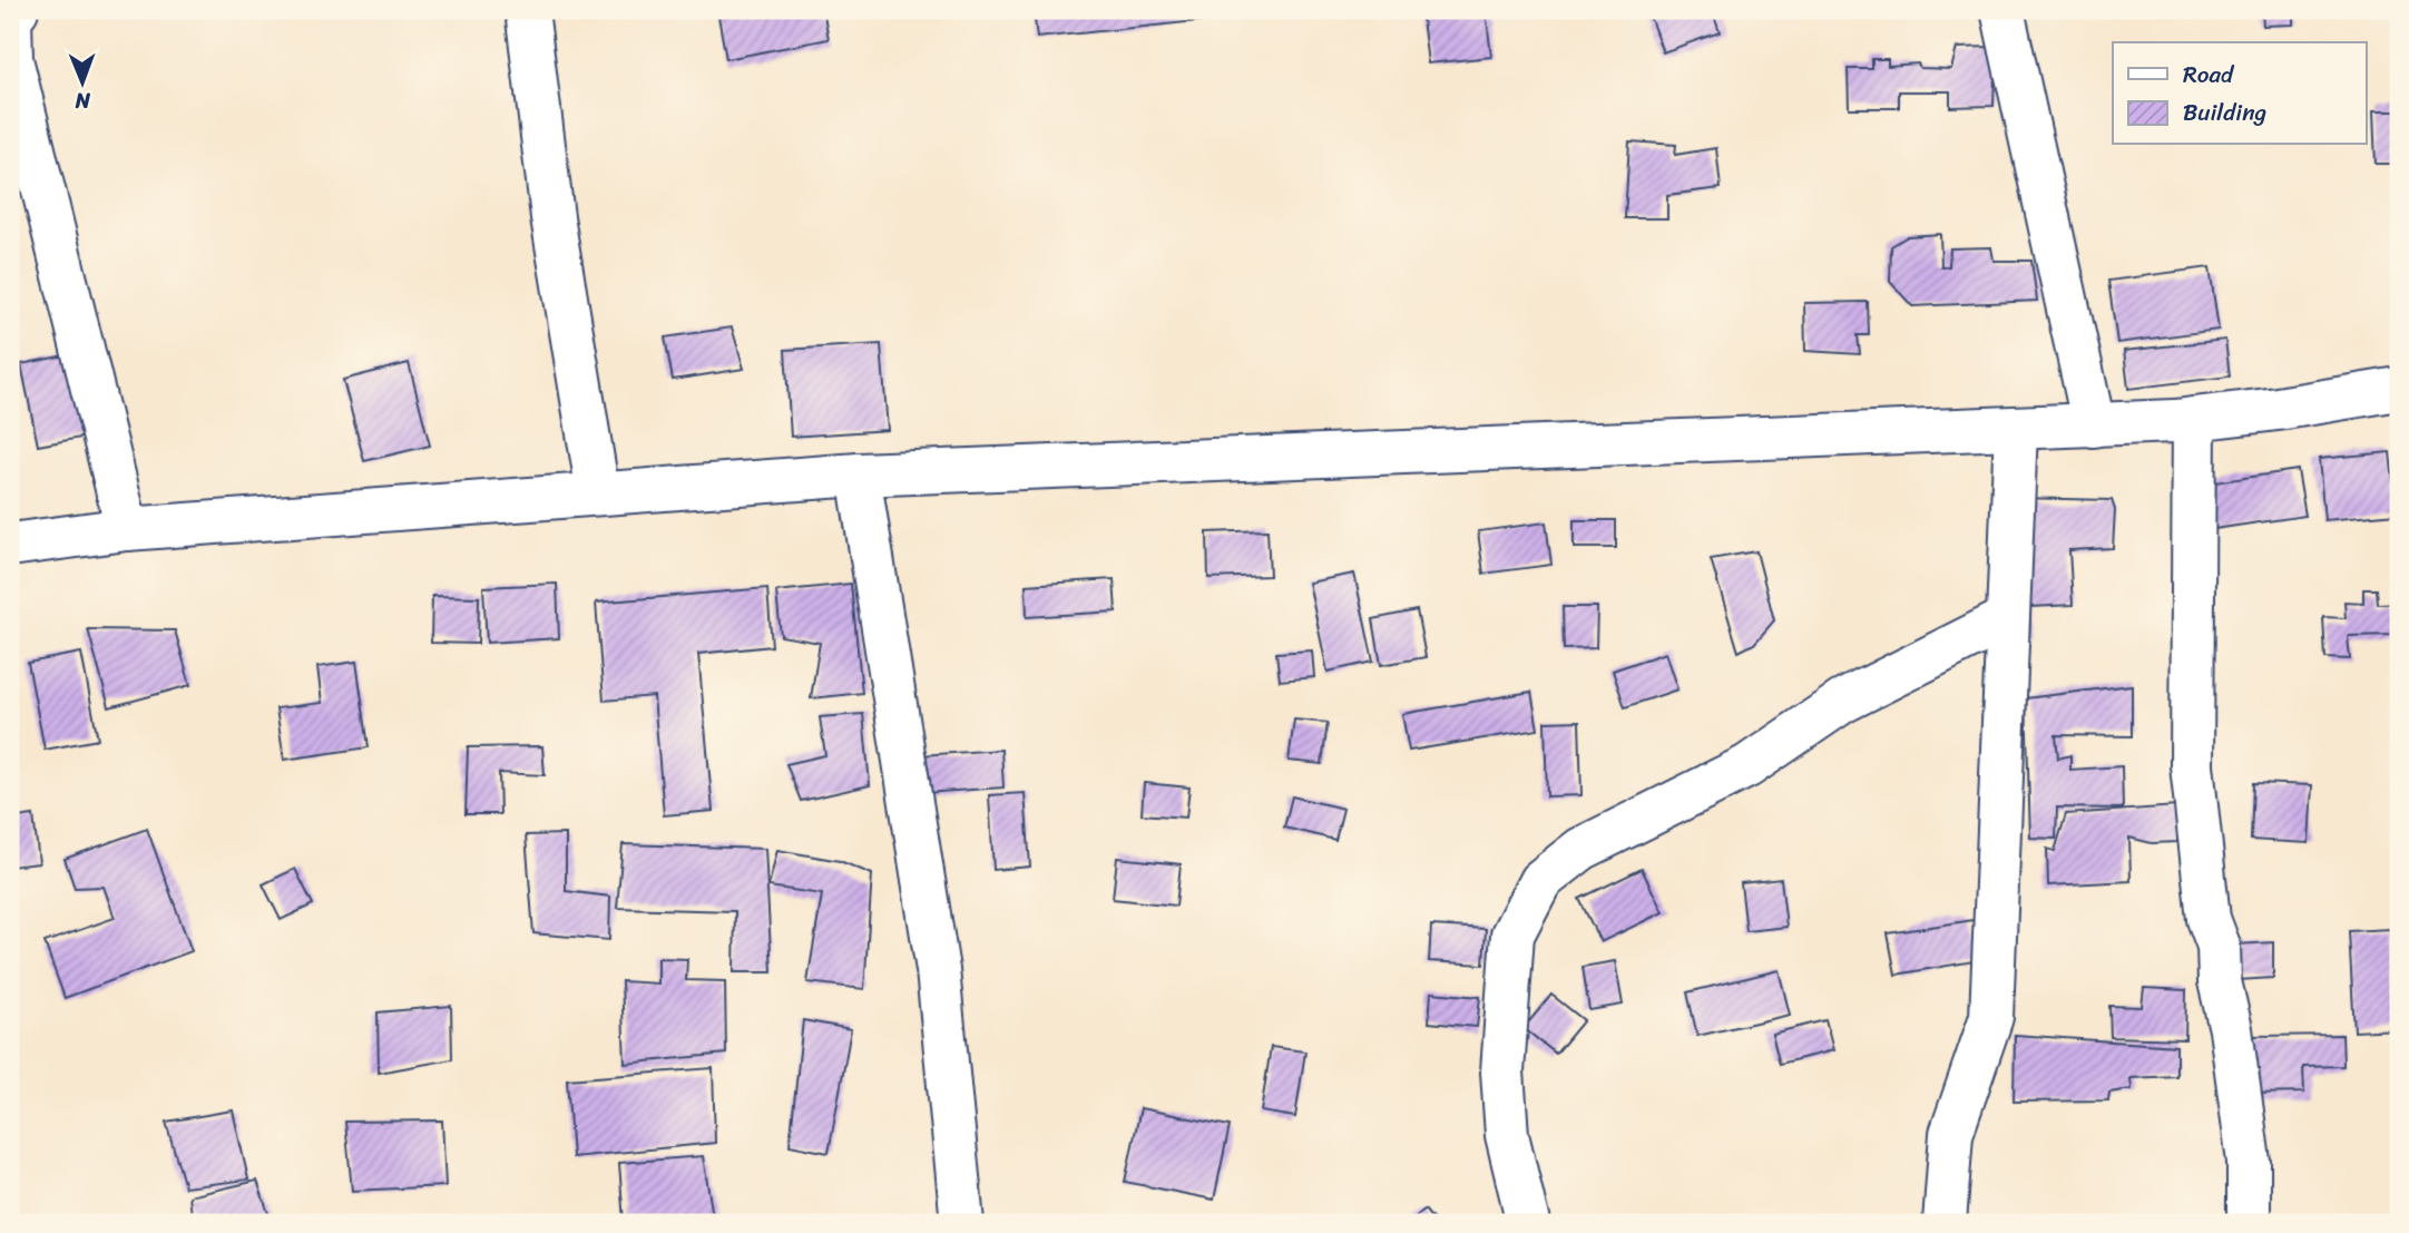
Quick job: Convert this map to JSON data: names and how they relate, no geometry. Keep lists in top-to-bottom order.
{
  "legend": ["Road", "Building"],
  "north": "bottom"
}
